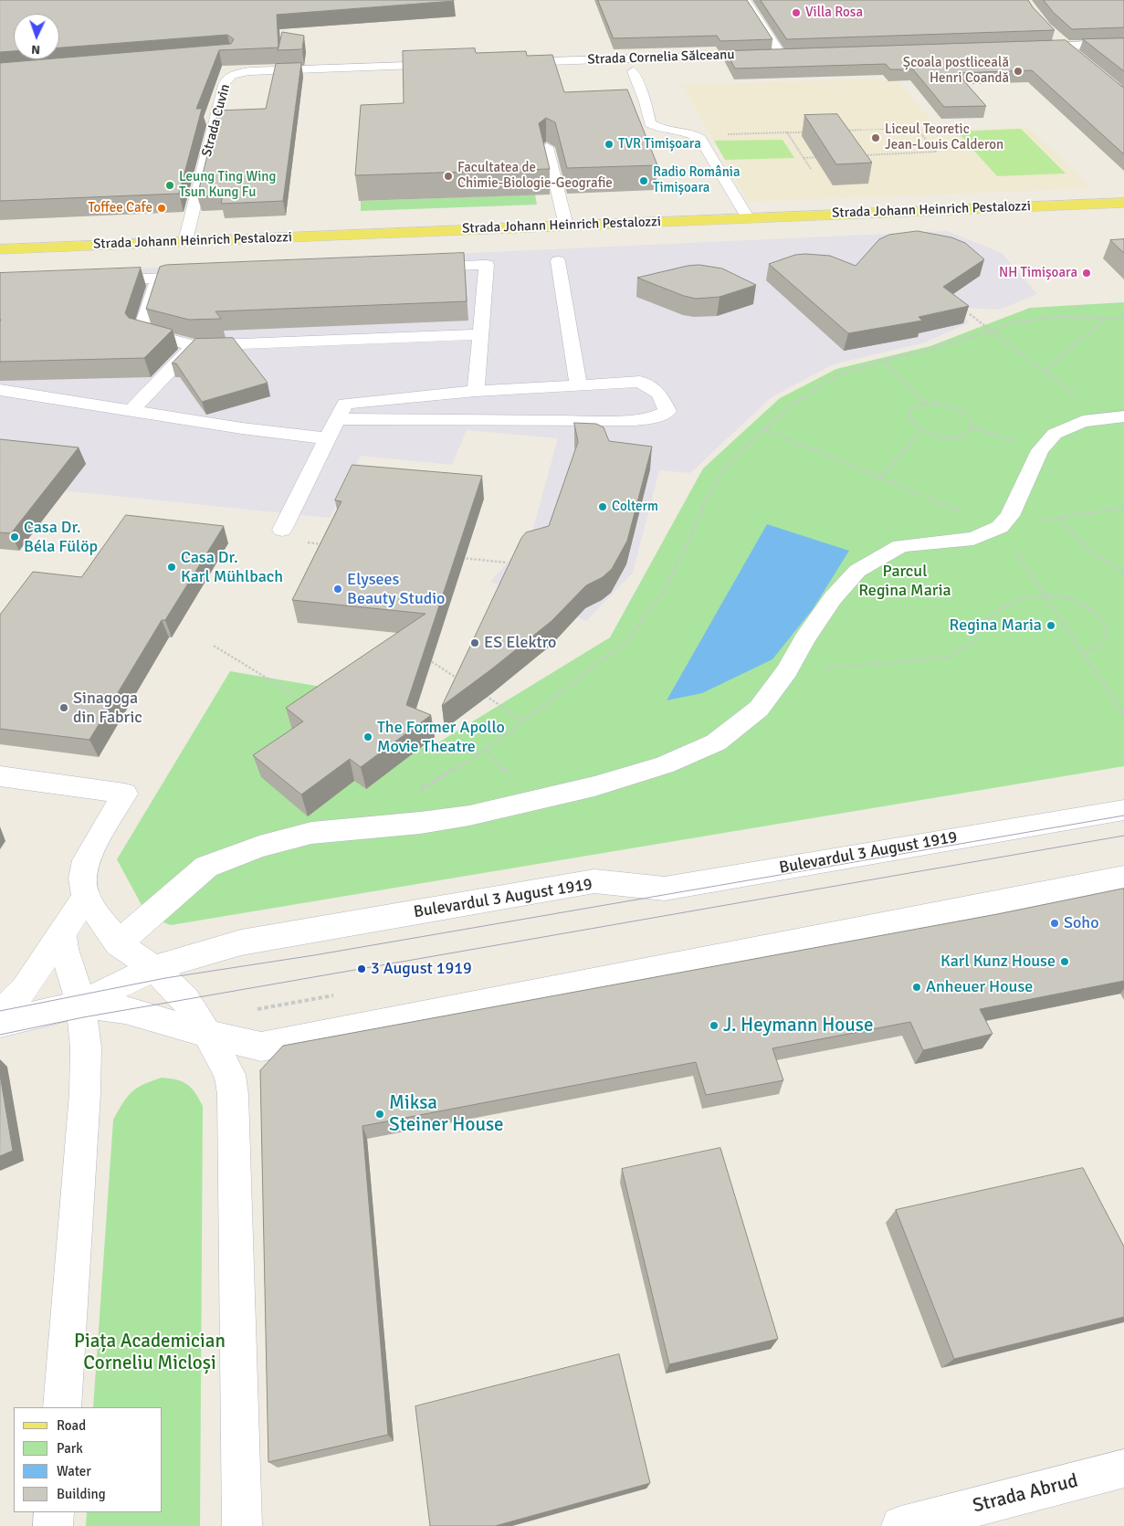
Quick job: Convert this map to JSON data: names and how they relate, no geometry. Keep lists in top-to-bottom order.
{
  "streets": {
    "main road": ["Strada Johann Heinrich Pestalozzi"],
    "street": [
      "Strada Cornelia Sălceanu",
      "Strada Cuvin",
      "Bulevardul 3 August 1919",
      "Strada Abrud"
    ]
  },
  "crossings": [
    ["Strada Cuvin", "Strada Johann Heinrich Pestalozzi"]
  ],
  "parks": ["Parcul Regina Maria", "Piața Academician Corneliu Micloși"],
  "places": [
    "Villa Rosa",
    "Școala postliceală Henri Coandă",
    "Liceul Teoretic Jean-Louis Calderon",
    "TVR Timișoara",
    "Facultatea de Chimie-Biologie-Geografie",
    "Radio România Timișoara",
    "Leung Ting Wing Tsun Kung Fu",
    "Toffee Cafe",
    "NH Timișoara",
    "Colterm",
    "Casa Dr. Béla Fülöp",
    "Casa Dr. Karl Mühlbach",
    "Elysees Beauty Studio",
    "Regina Maria",
    "ES Elektro",
    "Sinagoga din Fabric",
    "The Former Apollo Movie Theatre",
    "Soho",
    "Karl Kunz House",
    "3 August 1919",
    "Anheuer House",
    "J. Heymann House",
    "Miksa Steiner House"
  ],
  "legend": [
    "Road",
    "Park",
    "Water",
    "Building"
  ],
  "north": "bottom"
}
